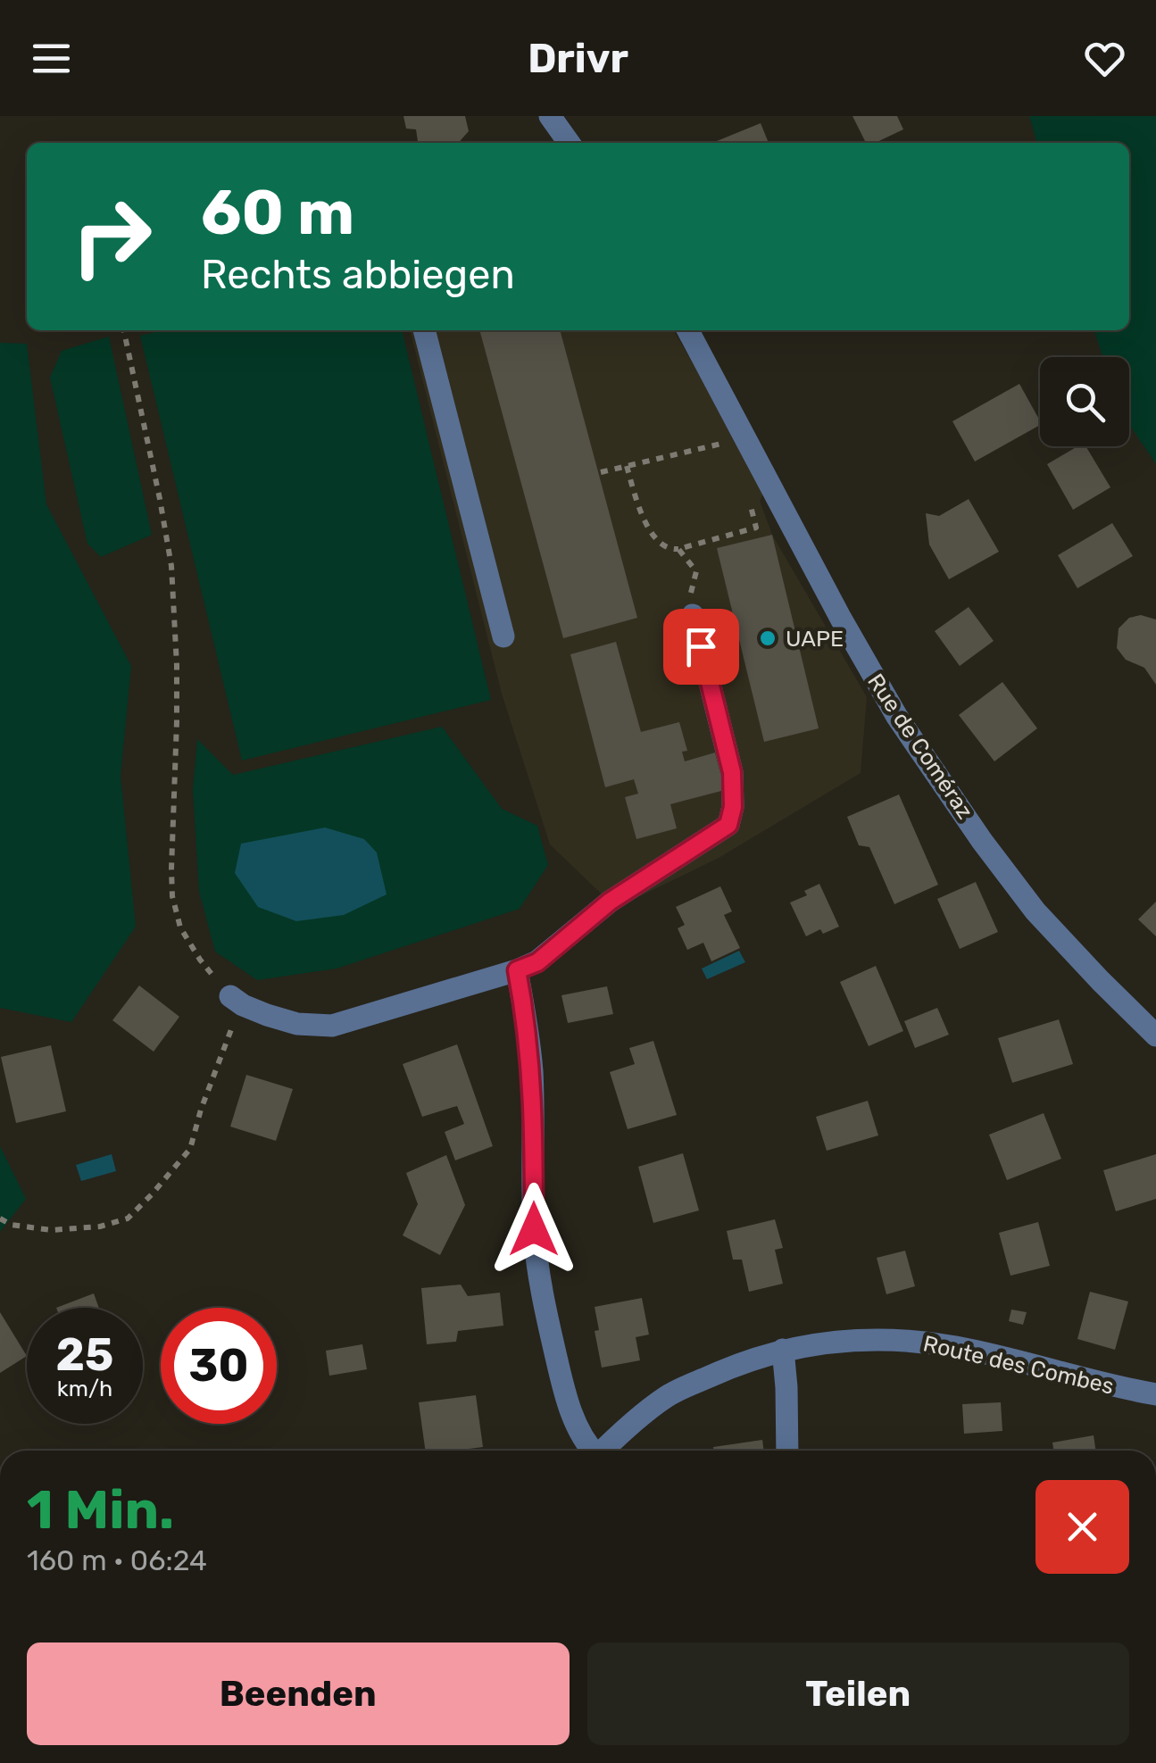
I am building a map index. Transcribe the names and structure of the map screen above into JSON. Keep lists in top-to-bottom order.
{
  "streets": {
    "street": ["Rue de Coméraz", "Route des Combes"]
  },
  "places": ["UAPE"],
  "page": {
    "header": "Drivr",
    "turn": ["60 m", "Rechts abbiegen"],
    "speed": "25 km/h",
    "limit": "30",
    "heading": ["1 Min.", "160 m · 06:24"],
    "buttons": ["Beenden", "Teilen"]
  }
}
